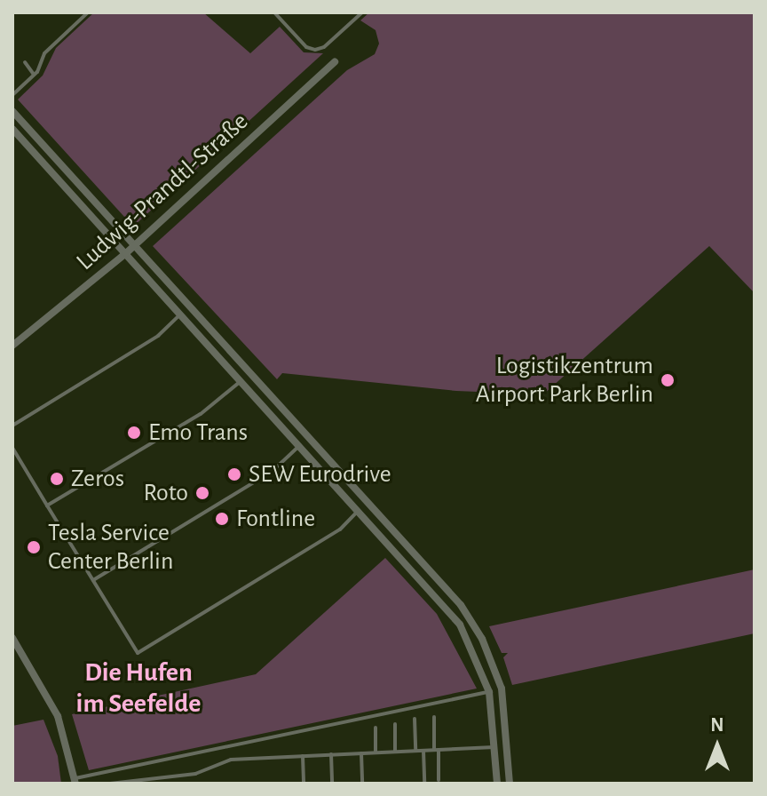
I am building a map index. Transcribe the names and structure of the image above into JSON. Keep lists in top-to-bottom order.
{
  "streets": {
    "street": ["Ludwig-Prandtl-Straße"]
  },
  "districts": ["Die Hufen im Seefelde"],
  "places": [
    "Logistikzentrum Airport Park Berlin",
    "Emo Trans",
    "SEW Eurodrive",
    "Zeros",
    "Roto",
    "Fontline",
    "Tesla Service Center Berlin"
  ],
  "north": "top"
}
